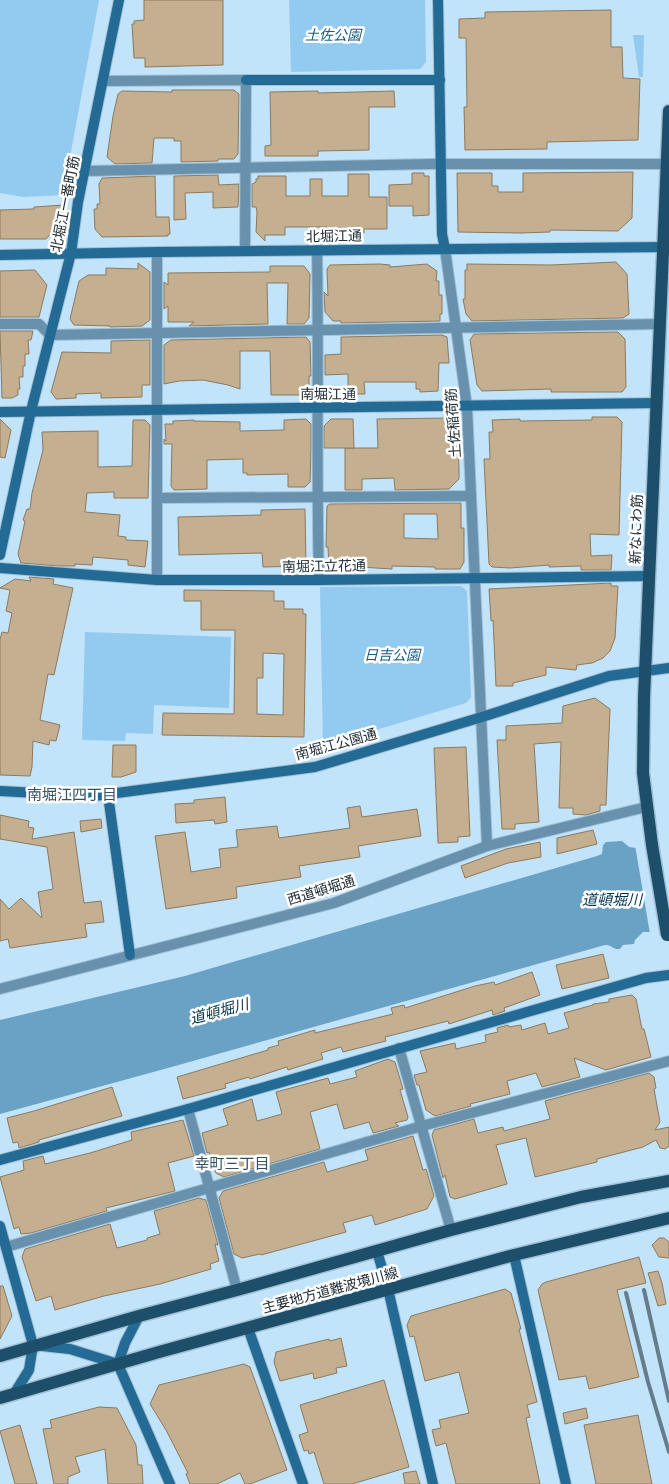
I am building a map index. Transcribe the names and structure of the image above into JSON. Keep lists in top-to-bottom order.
{
  "streets": {
    "main road": ["新なにわ筋", "主要地方道難波境川線"],
    "street": [
      "北堀江一番町筋",
      "北堀江通",
      "南堀江通",
      "土佐稲荷筋",
      "南堀江立花通",
      "南堀江公園通",
      "西道頓堀通"
    ]
  },
  "crossings": [
    ["北堀江一番町筋", "北堀江通"],
    ["北堀江一番町筋", "南堀江通"],
    ["北堀江通", "土佐稲荷筋"],
    ["北堀江通", "新なにわ筋"],
    ["南堀江通", "土佐稲荷筋"],
    ["南堀江通", "新なにわ筋"],
    ["土佐稲荷筋", "南堀江立花通"],
    ["土佐稲荷筋", "南堀江公園通"],
    ["土佐稲荷筋", "西道頓堀通"],
    ["新なにわ筋", "南堀江立花通"],
    ["新なにわ筋", "南堀江公園通"],
    ["新なにわ筋", "西道頓堀通"]
  ],
  "districts": ["南堀江四丁目", "幸町三丁目"],
  "water": ["道頓堀川"],
  "parks": ["土佐公園", "日吉公園"]
}
